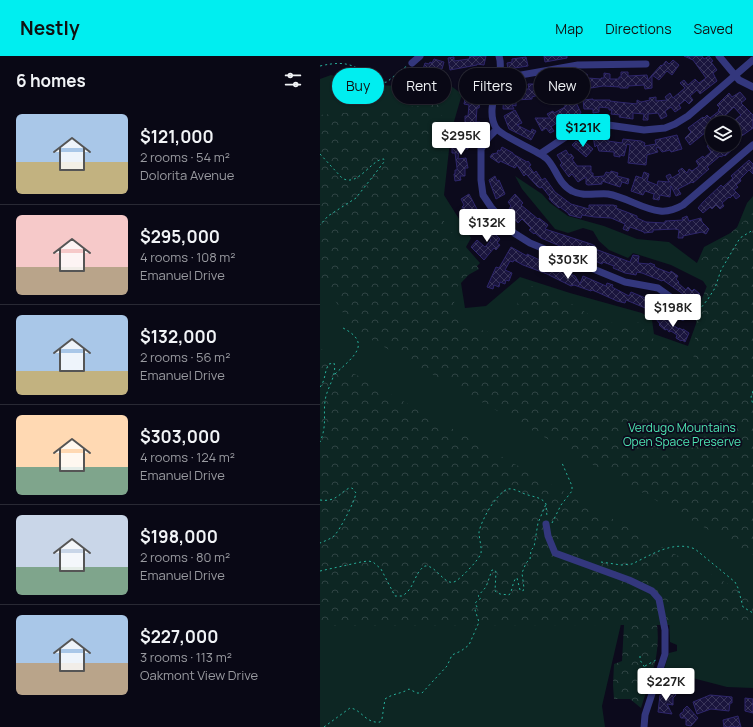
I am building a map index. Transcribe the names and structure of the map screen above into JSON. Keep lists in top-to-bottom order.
{
  "parks": ["Verdugo Mountains Open Space Preserve"],
  "page": {
    "header": "Nestly",
    "nav": ["Map", "Directions", "Saved"],
    "heading": "6 homes",
    "chip": [
      "Buy",
      "Rent",
      "Filters",
      "New"
    ],
    "list": [
      {
        "name": "$121,000",
        "note": "2 rooms · 54 m² · Dolorita Avenue"
      },
      {
        "name": "$295,000",
        "note": "4 rooms · 108 m² · Emanuel Drive"
      },
      {
        "name": "$132,000",
        "note": "2 rooms · 56 m² · Emanuel Drive"
      },
      {
        "name": "$303,000",
        "note": "4 rooms · 124 m² · Emanuel Drive"
      },
      {
        "name": "$198,000",
        "note": "2 rooms · 80 m² · Emanuel Drive"
      },
      {
        "name": "$227,000",
        "note": "3 rooms · 113 m² · Oakmont View Drive"
      }
    ],
    "price": [
      "$121K",
      "$295K",
      "$132K",
      "$303K",
      "$198K",
      "$227K"
    ]
  }
}
